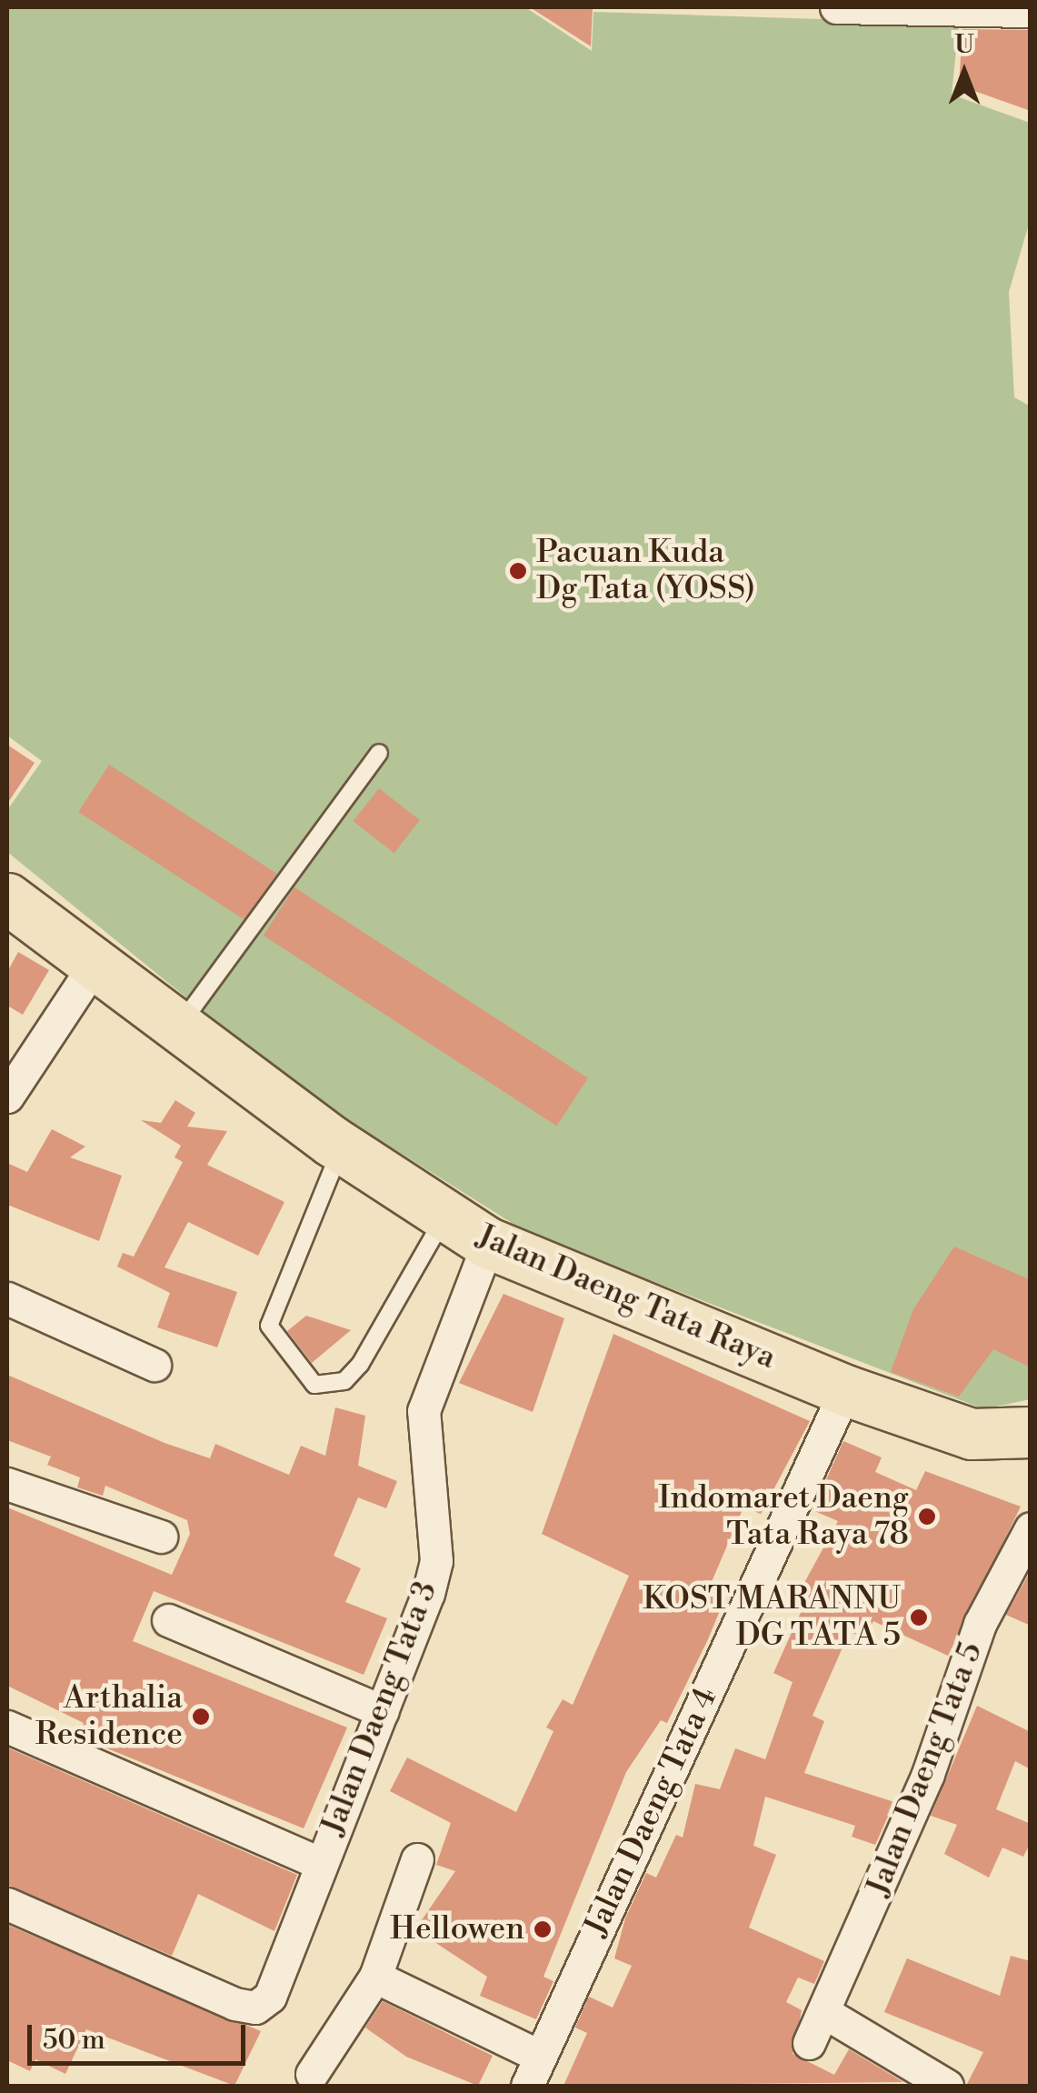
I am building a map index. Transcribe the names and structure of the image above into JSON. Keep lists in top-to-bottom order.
{
  "streets": {
    "main road": ["Jalan Daeng Tata Raya"],
    "street": ["Jalan Daeng Tata 3", "Jalan Daeng Tata 5", "Jalan Daeng Tata 4"]
  },
  "crossings": [
    ["Jalan Daeng Tata Raya", "Jalan Daeng Tata 3"],
    ["Jalan Daeng Tata Raya", "Jalan Daeng Tata 4"]
  ],
  "places": [
    "Pacuan Kuda Dg Tata (YOSS)",
    "Indomaret Daeng Tata Raya 78",
    "KOST MARANNU DG TATA 5",
    "Arthalia Residence",
    "Hellowen"
  ],
  "scale_bar": "50 m",
  "north": "top"
}
